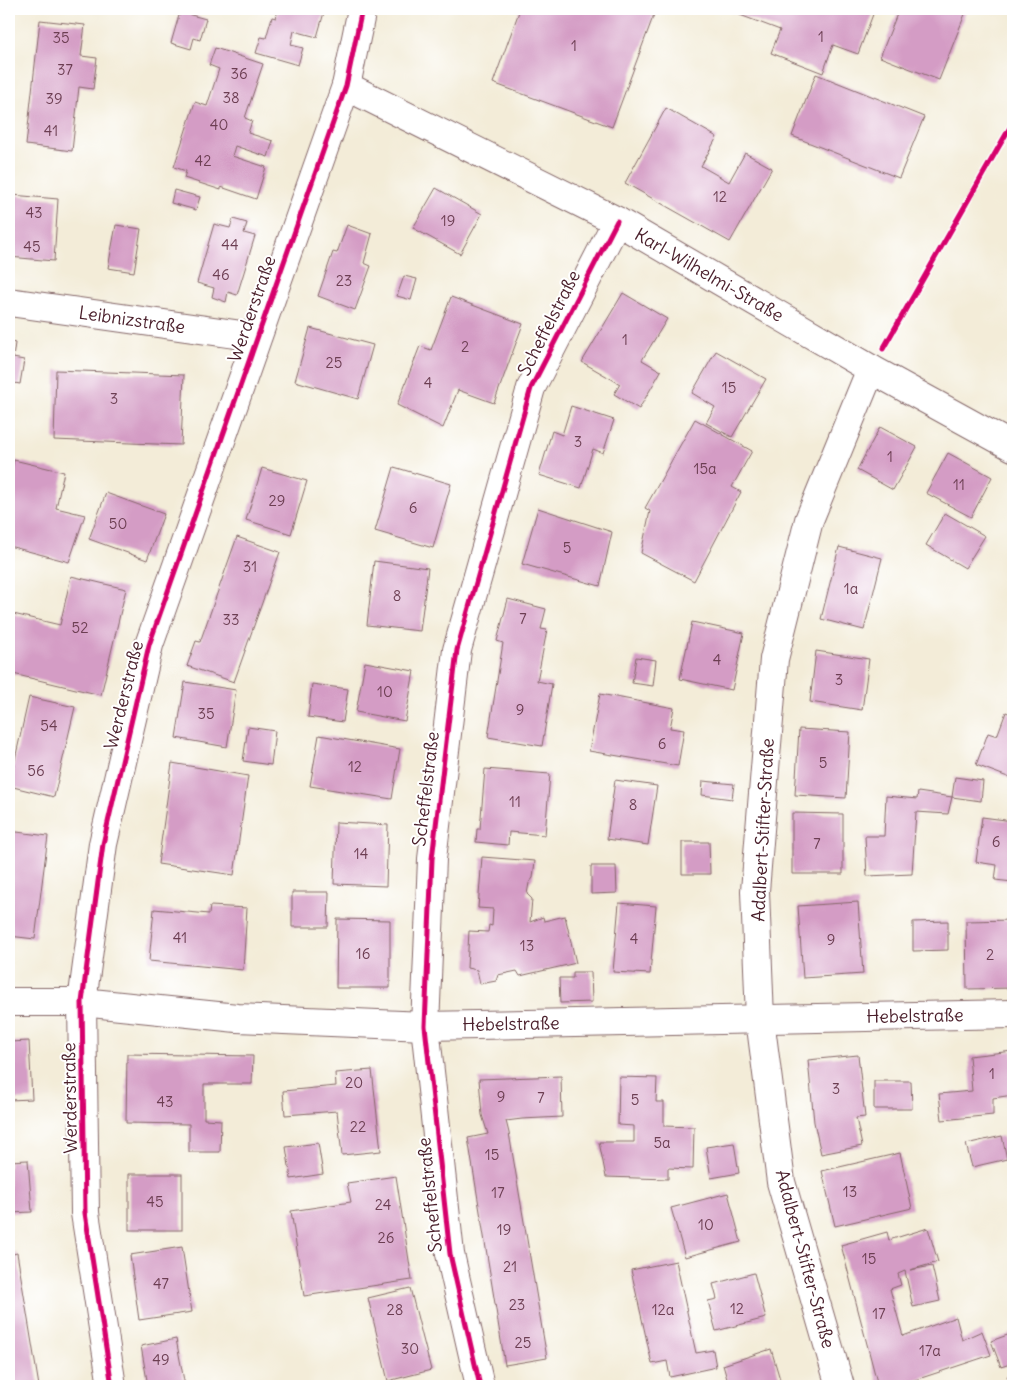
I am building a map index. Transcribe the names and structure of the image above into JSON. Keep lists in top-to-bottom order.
{
  "streets": {
    "street": [
      "Karl-Wilhelmi-Straße",
      "Werderstraße",
      "Leibnizstraße",
      "Scheffelstraße",
      "Adalbert-Stifter-Straße",
      "Hebelstraße"
    ]
  },
  "crossings": [
    ["Karl-Wilhelmi-Straße", "Werderstraße"],
    ["Karl-Wilhelmi-Straße", "Scheffelstraße"],
    ["Karl-Wilhelmi-Straße", "Adalbert-Stifter-Straße"],
    ["Werderstraße", "Leibnizstraße"],
    ["Werderstraße", "Hebelstraße"],
    ["Scheffelstraße", "Hebelstraße"],
    ["Adalbert-Stifter-Straße", "Hebelstraße"]
  ],
  "house_numbers": [
    "1",
    "35",
    "1",
    "37",
    "36",
    "38",
    "39",
    "40",
    "41",
    "42",
    "12",
    "43",
    "19",
    "44",
    "45",
    "46",
    "23",
    "1",
    "2",
    "25",
    "4",
    "15",
    "3",
    "3",
    "1",
    "15a",
    "11",
    "29",
    "6",
    "50",
    "5",
    "31",
    "1a",
    "8",
    "7",
    "33",
    "52",
    "4",
    "3",
    "10",
    "9",
    "35",
    "54",
    "6",
    "5",
    "12",
    "56",
    "11",
    "8",
    "6",
    "7",
    "14",
    "41",
    "4",
    "9",
    "13",
    "16",
    "2",
    "1",
    "20",
    "3",
    "9",
    "7",
    "5",
    "43",
    "22",
    "5a",
    "15",
    "13",
    "17",
    "45",
    "24",
    "10",
    "19",
    "26",
    "15",
    "21",
    "47",
    "23",
    "12",
    "28",
    "12a",
    "17",
    "25",
    "30",
    "17a",
    "49"
  ]
}
